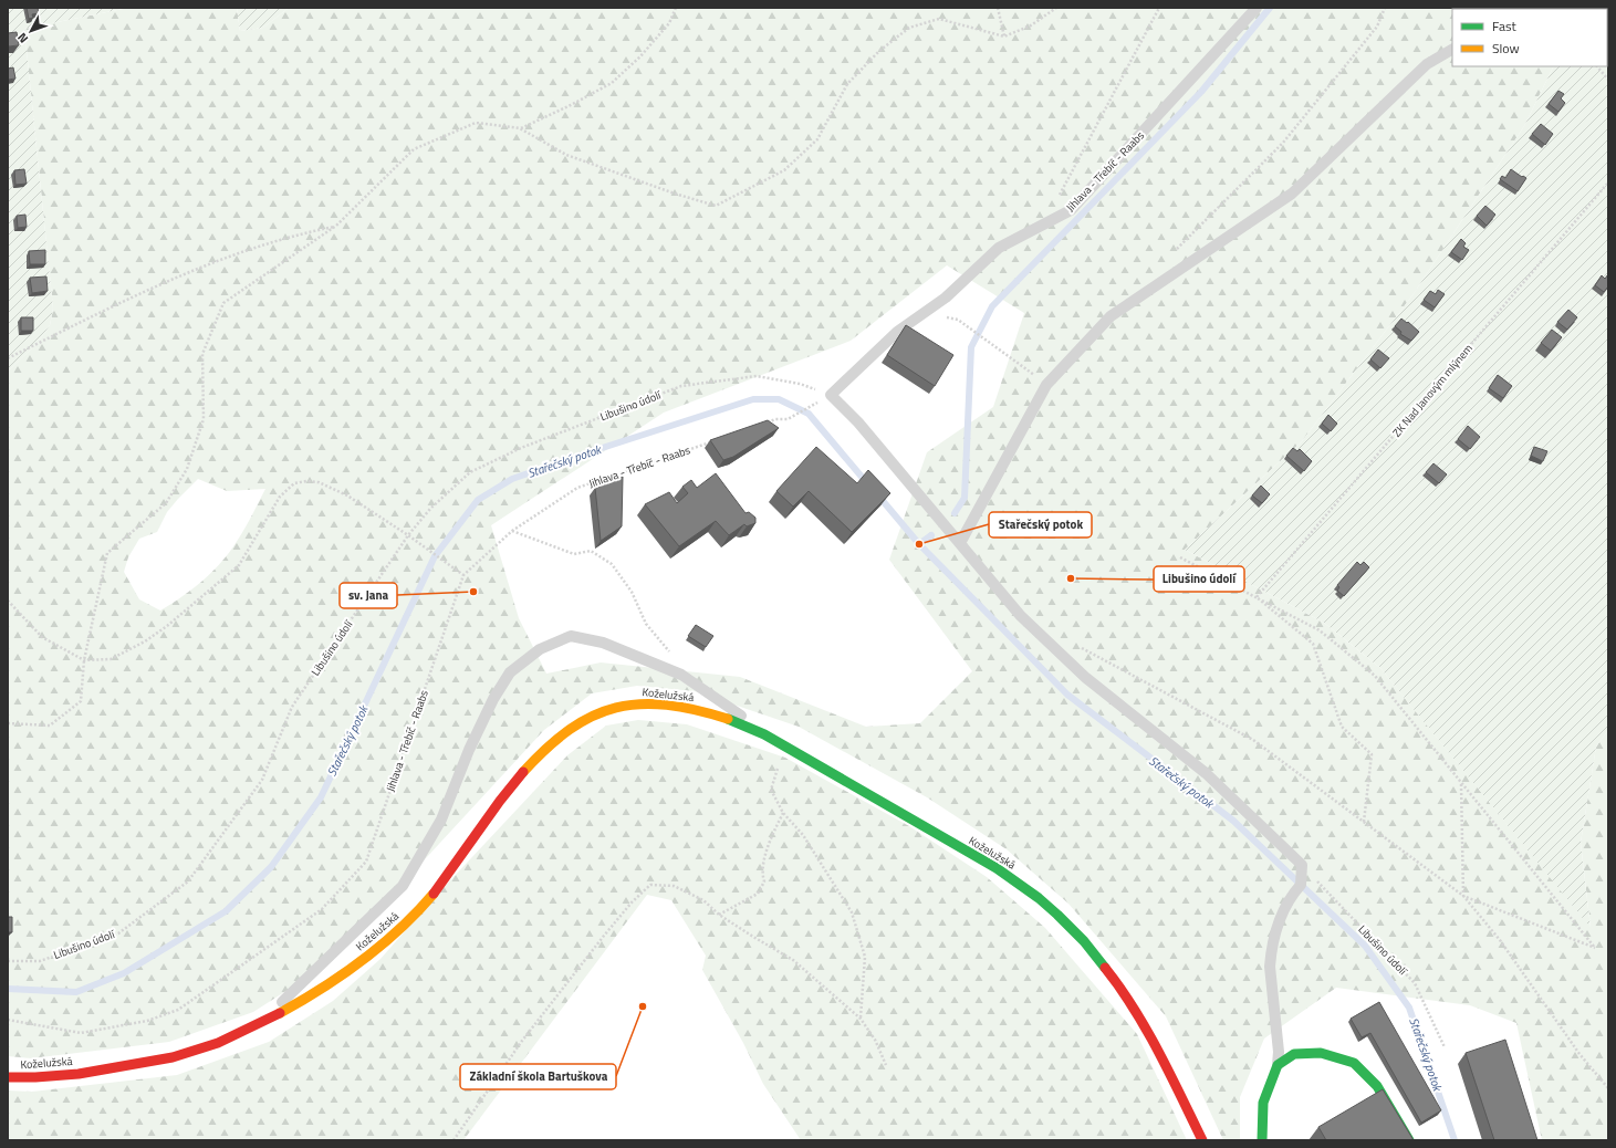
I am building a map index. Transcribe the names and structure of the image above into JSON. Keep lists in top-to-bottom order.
{
  "streets": {
    "main road": ["Koželužská"],
    "lane": ["Jihlava - Třebíč - Raabs"],
    "path": ["ZK Nad Janovým mlýnem", "Libušino údolí"]
  },
  "crossings": [
    ["Jihlava - Třebíč - Raabs", "Libušino údolí"]
  ],
  "water": ["Stařečský potok"],
  "places": [
    "Stařečský potok",
    "Libušino údolí",
    "sv. Jana",
    "Základní škola Bartuškova"
  ],
  "legend": ["Fast", "Slow"],
  "north": "bottom left"
}
